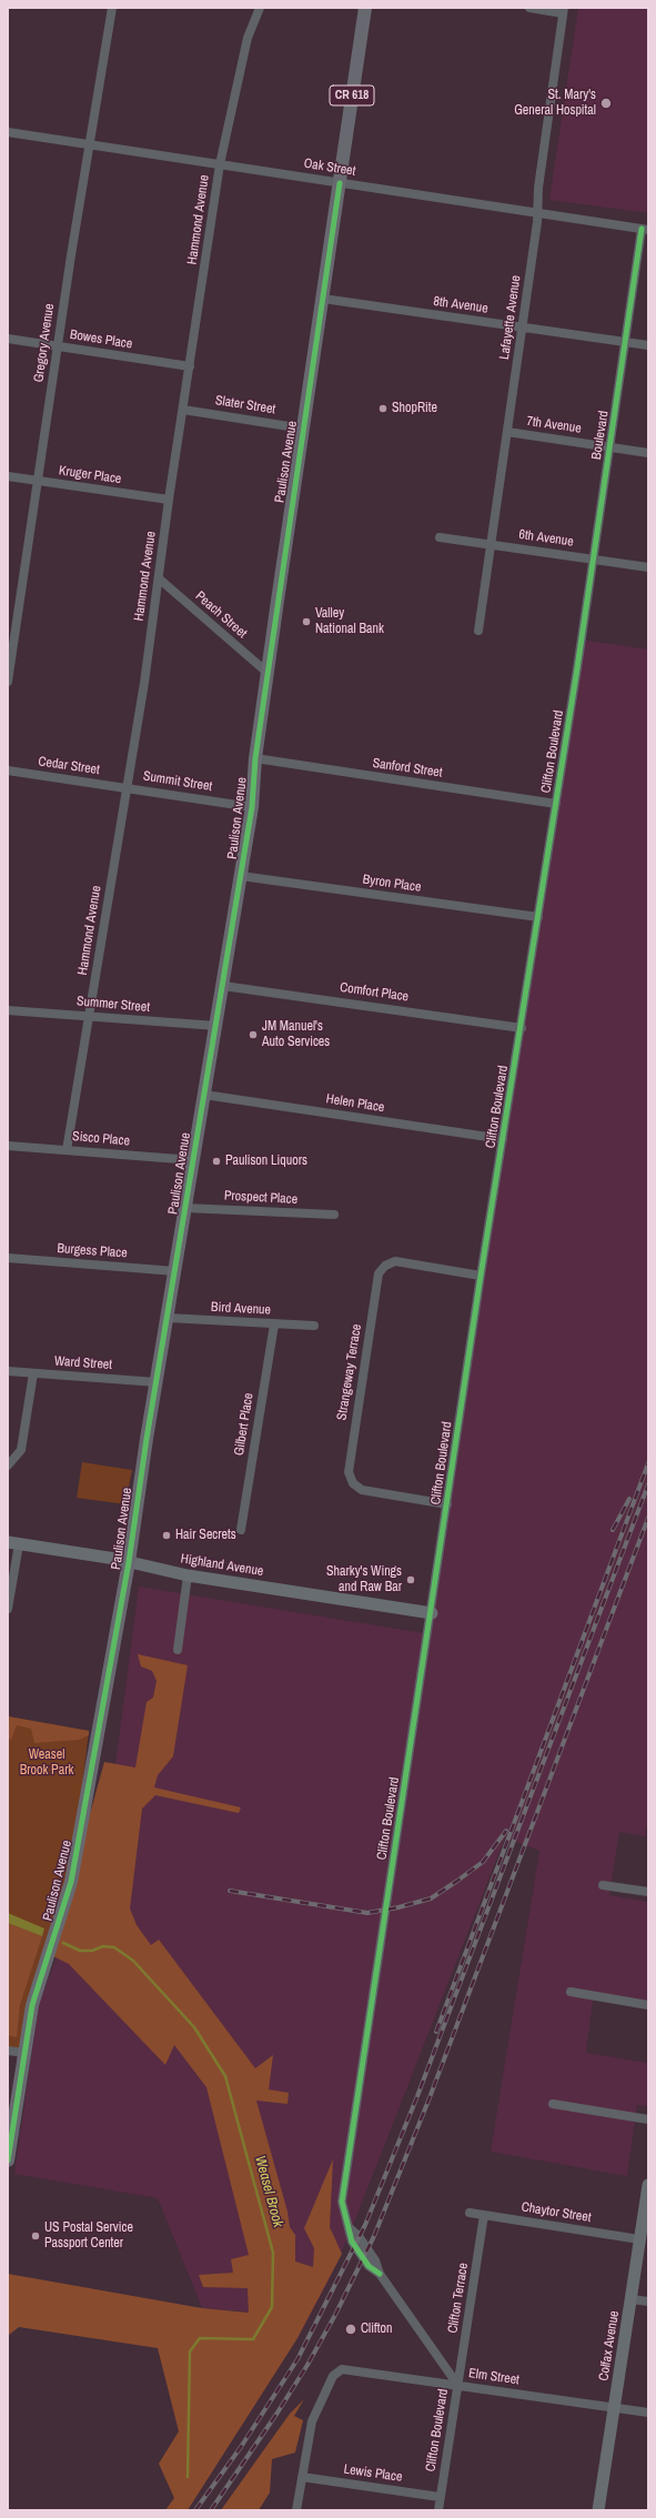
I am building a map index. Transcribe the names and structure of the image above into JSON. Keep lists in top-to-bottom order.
{
  "streets": {
    "main road": ["CR 618", "Paulison Avenue"],
    "street": [
      "Oak Street",
      "Hammond Avenue",
      "8th Avenue",
      "Lafayette Avenue",
      "Bowes Place",
      "Gregory Avenue",
      "Slater Street",
      "7th Avenue",
      "Boulevard",
      "Kruger Place",
      "6th Avenue",
      "Peach Street",
      "Clifton Boulevard",
      "Cedar Street",
      "Sanford Street",
      "Summit Street",
      "Byron Place",
      "Comfort Place",
      "Summer Street",
      "Helen Place",
      "Sisco Place",
      "Prospect Place",
      "Burgess Place",
      "Bird Avenue",
      "Ward Street",
      "Strangeway Terrace",
      "Gilbert Place",
      "Highland Avenue",
      "Chaytor Street",
      "Clifton Terrace",
      "Colfax Avenue",
      "Elm Street",
      "Lewis Place"
    ]
  },
  "crossings": [
    ["Oak Street", "Hammond Avenue"],
    ["Oak Street", "Lafayette Avenue"],
    ["Oak Street", "Gregory Avenue"],
    ["Oak Street", "Boulevard"],
    ["Oak Street", "Paulison Avenue"],
    ["Hammond Avenue", "Bowes Place"],
    ["Hammond Avenue", "Slater Street"],
    ["Hammond Avenue", "Kruger Place"],
    ["Hammond Avenue", "Peach Street"],
    ["Hammond Avenue", "Cedar Street"],
    ["Hammond Avenue", "Summit Street"],
    ["Hammond Avenue", "Summer Street"],
    ["Hammond Avenue", "Sisco Place"],
    ["8th Avenue", "Lafayette Avenue"],
    ["8th Avenue", "Boulevard"],
    ["8th Avenue", "Paulison Avenue"],
    ["Lafayette Avenue", "7th Avenue"],
    ["Lafayette Avenue", "6th Avenue"],
    ["Bowes Place", "Gregory Avenue"],
    ["Gregory Avenue", "Kruger Place"],
    ["Slater Street", "Paulison Avenue"],
    ["7th Avenue", "Boulevard"],
    ["Boulevard", "6th Avenue"],
    ["Boulevard", "Clifton Boulevard"],
    ["Paulison Avenue", "Peach Street"],
    ["Paulison Avenue", "Sanford Street"],
    ["Paulison Avenue", "Summit Street"],
    ["Paulison Avenue", "Byron Place"],
    ["Paulison Avenue", "Comfort Place"],
    ["Paulison Avenue", "Summer Street"],
    ["Paulison Avenue", "Helen Place"],
    ["Paulison Avenue", "Sisco Place"],
    ["Paulison Avenue", "Prospect Place"],
    ["Paulison Avenue", "Burgess Place"],
    ["Paulison Avenue", "Bird Avenue"],
    ["Paulison Avenue", "Ward Street"],
    ["Paulison Avenue", "Highland Avenue"],
    ["Clifton Boulevard", "Sanford Street"],
    ["Clifton Boulevard", "Byron Place"],
    ["Clifton Boulevard", "Comfort Place"],
    ["Clifton Boulevard", "Helen Place"],
    ["Clifton Boulevard", "Strangeway Terrace"],
    ["Clifton Boulevard", "Highland Avenue"],
    ["Clifton Boulevard", "Clifton Terrace"],
    ["Clifton Boulevard", "Elm Street"],
    ["Clifton Boulevard", "Lewis Place"],
    ["Cedar Street", "Summit Street"],
    ["Bird Avenue", "Gilbert Place"],
    ["Chaytor Street", "Clifton Terrace"],
    ["Chaytor Street", "Colfax Avenue"],
    ["Clifton Terrace", "Elm Street"],
    ["Colfax Avenue", "Elm Street"],
    ["Elm Street", "Lewis Place"]
  ],
  "water": ["Weasel Brook"],
  "parks": ["Weasel Brook Park"],
  "places": [
    "St. Mary's General Hospital",
    "ShopRite",
    "Valley National Bank",
    "JM Manuel's Auto Services",
    "Paulison Liquors",
    "Hair Secrets",
    "Sharky's Wings and Raw Bar",
    "US Postal Service Passport Center",
    "Clifton"
  ]
}
